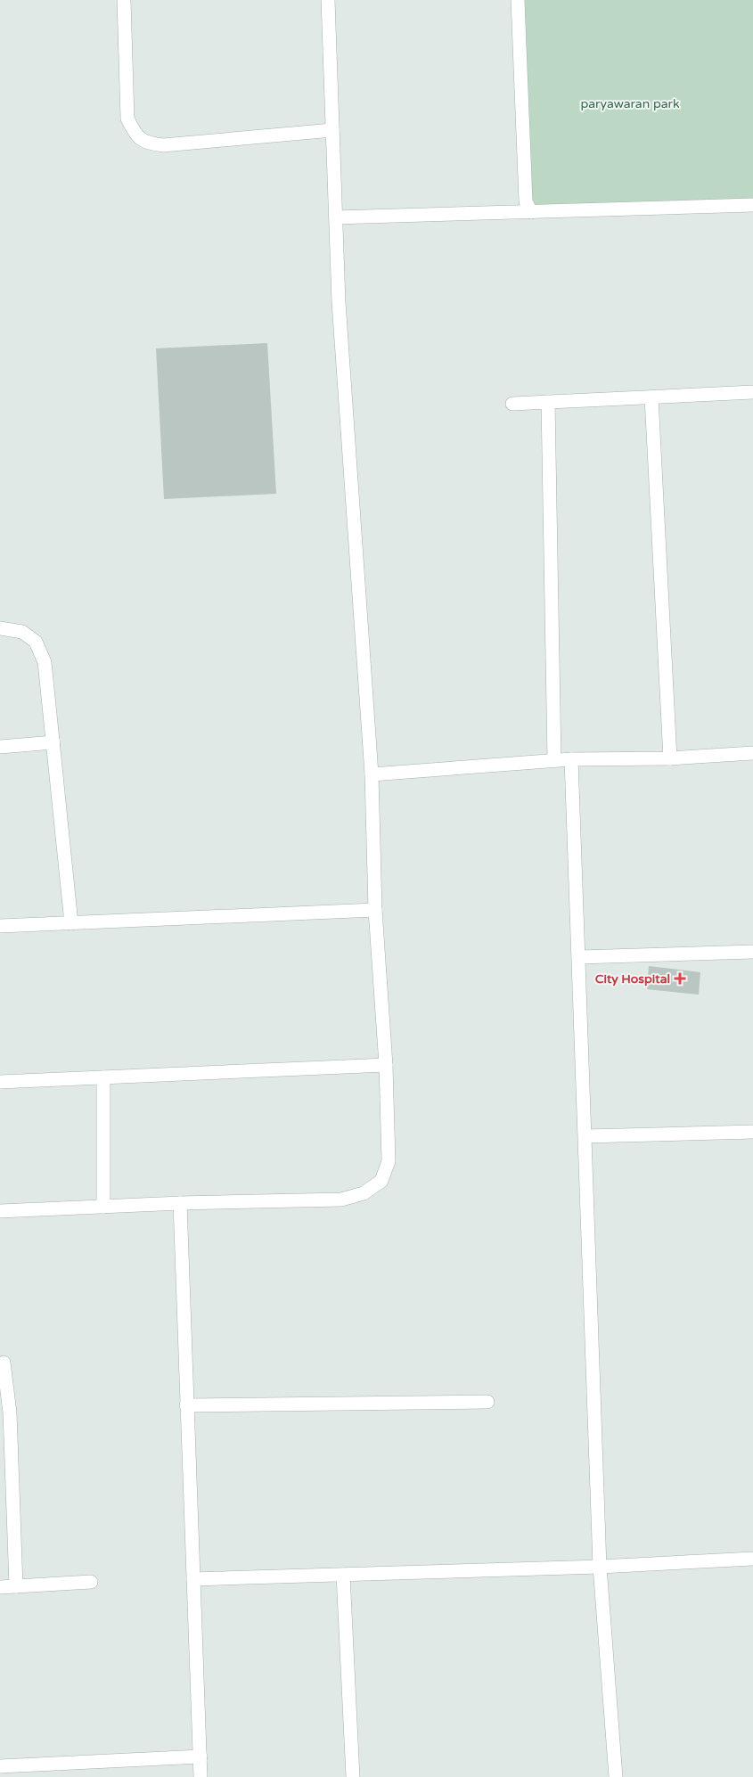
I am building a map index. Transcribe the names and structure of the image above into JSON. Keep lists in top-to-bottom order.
{
  "parks": ["paryawaran park"],
  "places": {
    "health": ["City Hospital"]
  }
}
